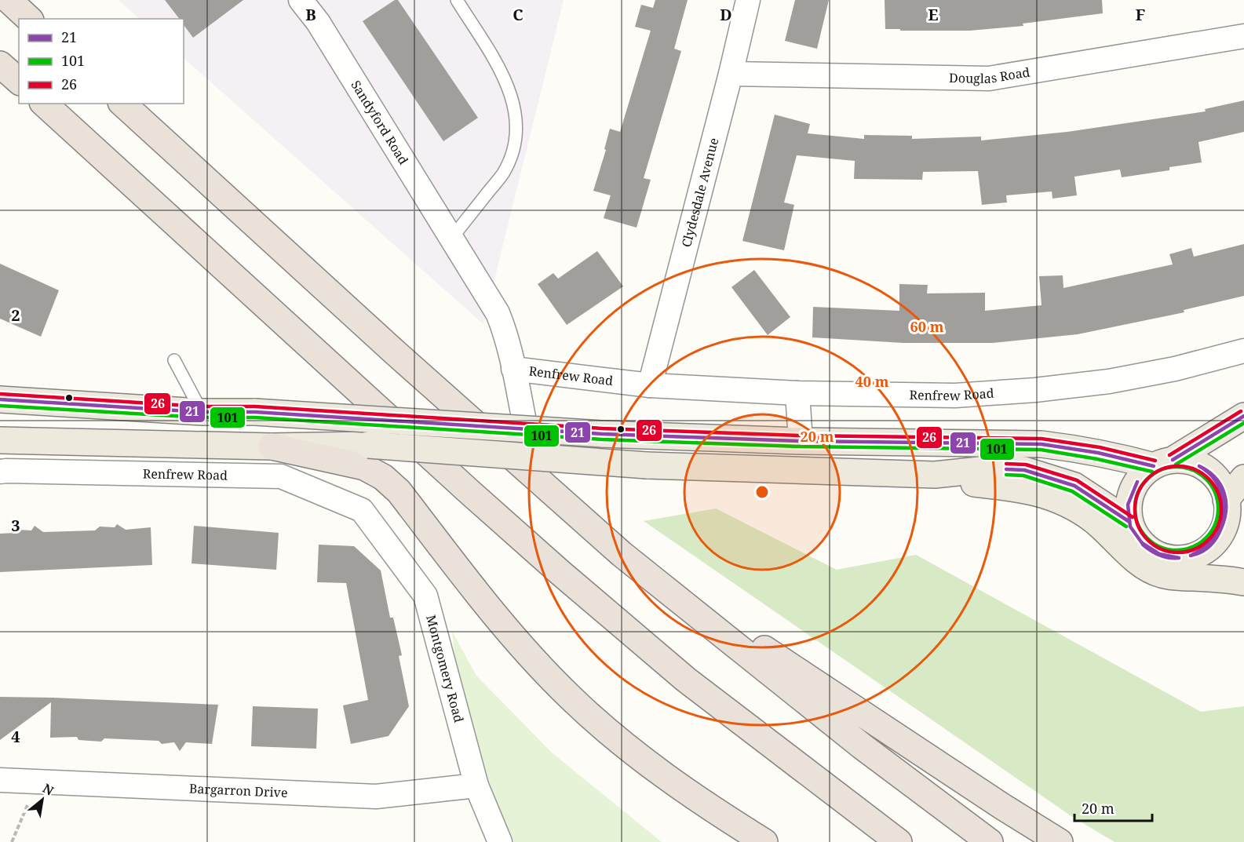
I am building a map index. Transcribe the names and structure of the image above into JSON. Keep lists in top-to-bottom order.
{
  "streets": {
    "street": [
      "Douglas Road",
      "Sandyford Road",
      "Clydesdale Avenue",
      "Renfrew Road",
      "Montgomery Road",
      "Bargarron Drive"
    ]
  },
  "crossings": [
    ["Douglas Road", "Clydesdale Avenue"],
    ["Sandyford Road", "Renfrew Road"],
    ["Clydesdale Avenue", "Renfrew Road"],
    ["Renfrew Road", "Montgomery Road"],
    ["Montgomery Road", "Bargarron Drive"]
  ],
  "lines": ["transit line 26", "transit line 21", "transit line 101"],
  "legend": ["21", "101", "26"],
  "scale_bar": "20 m",
  "north": "top right",
  "grid": {
    "columns": [
      "B",
      "C",
      "D",
      "E",
      "F"
    ],
    "rows": ["2", "3", "4"]
  },
  "rings": ["60 m", "40 m", "20 m"]
}
